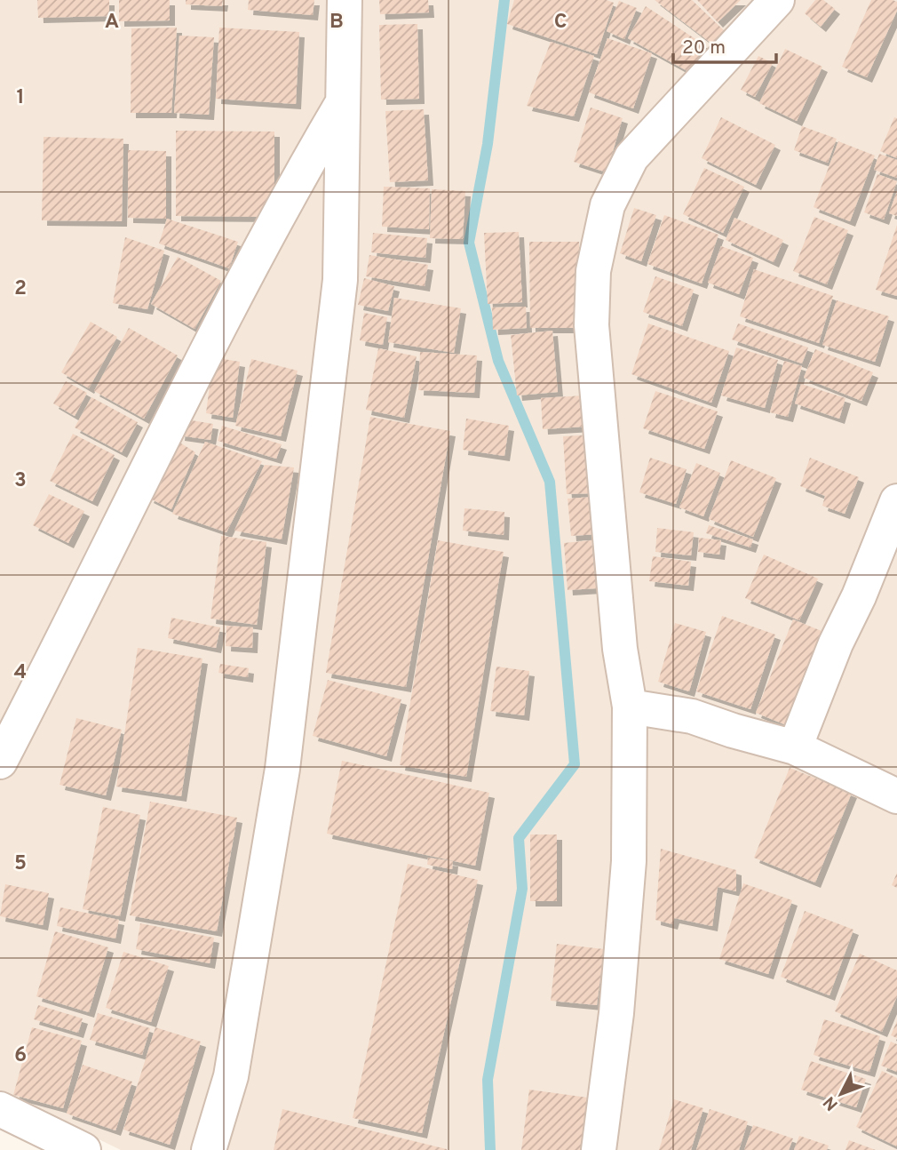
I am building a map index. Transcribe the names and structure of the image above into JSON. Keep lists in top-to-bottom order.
{
  "scale_bar": "20 m",
  "north": "bottom left",
  "grid": {
    "columns": ["A", "B", "C"],
    "rows": [
      "1",
      "2",
      "3",
      "4",
      "5",
      "6"
    ]
  }
}
